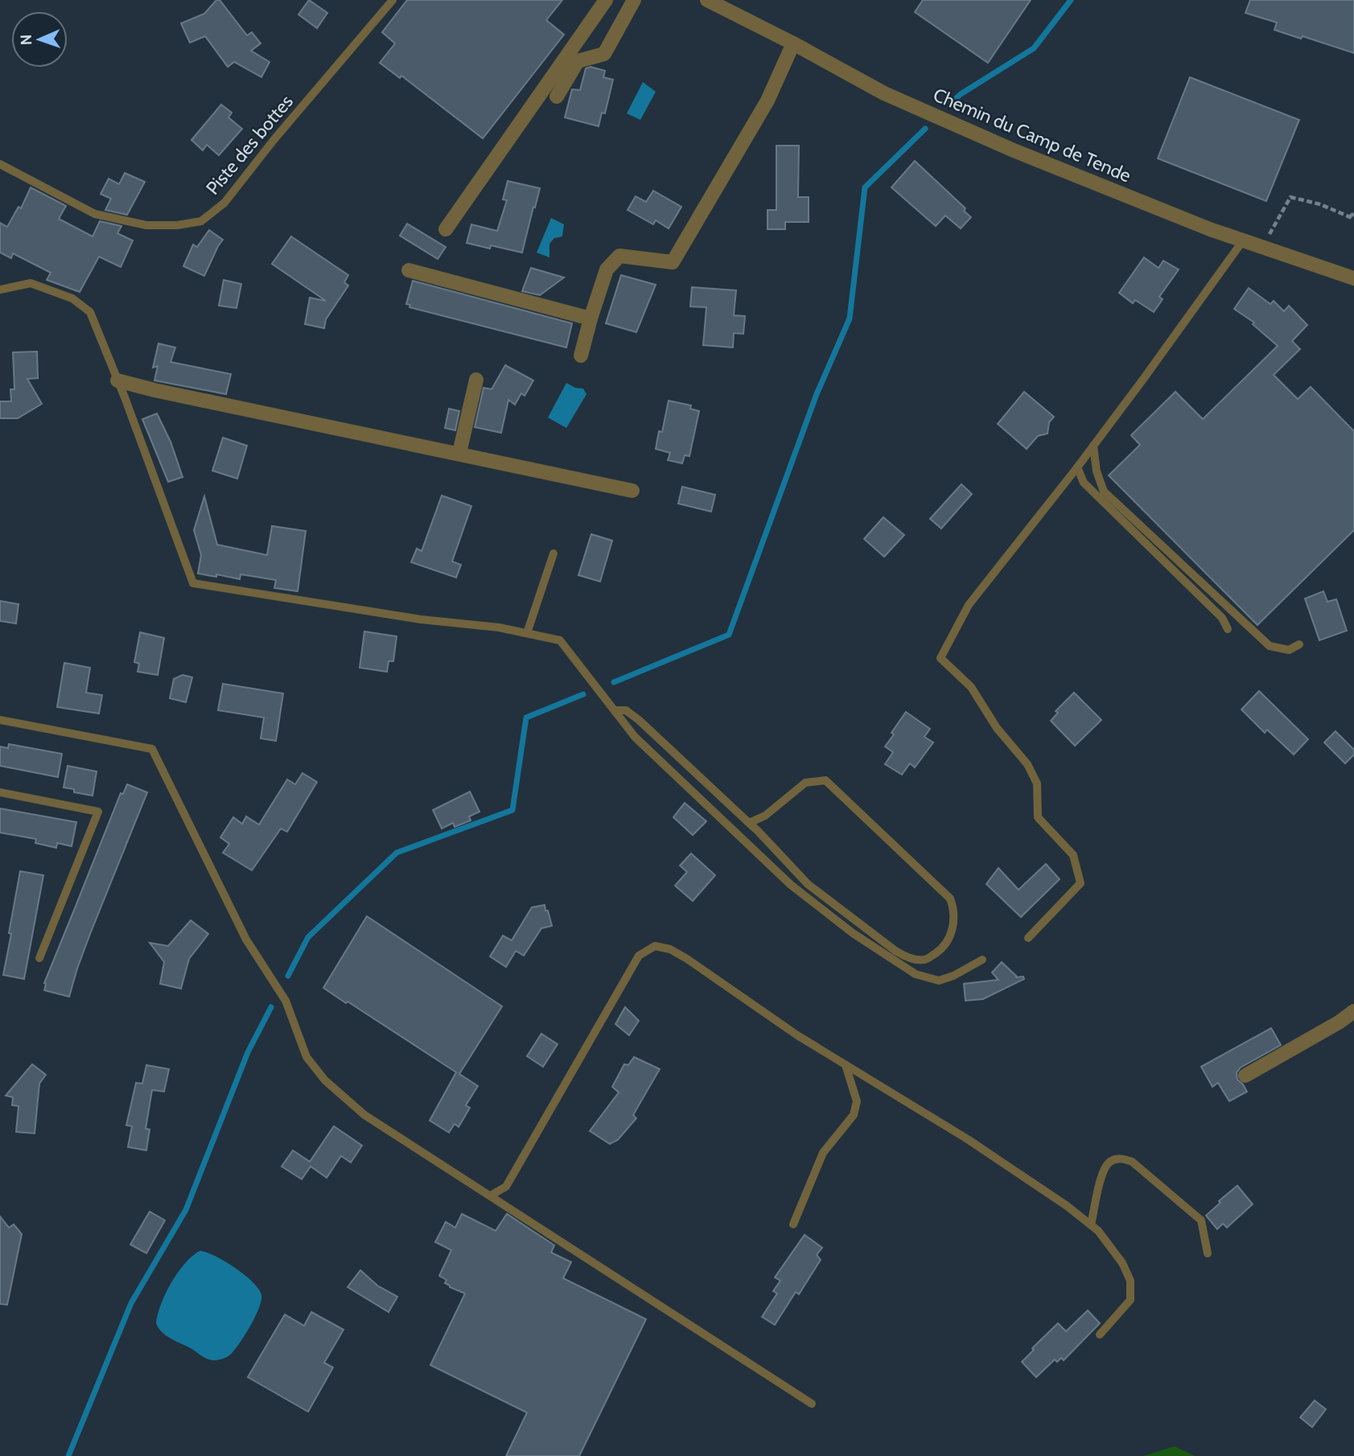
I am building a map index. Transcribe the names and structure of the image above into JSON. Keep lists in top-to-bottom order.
{
  "streets": {
    "street": ["Chemin du Camp de Tende"],
    "lane": ["Piste des bottes"]
  },
  "north": "left"
}
